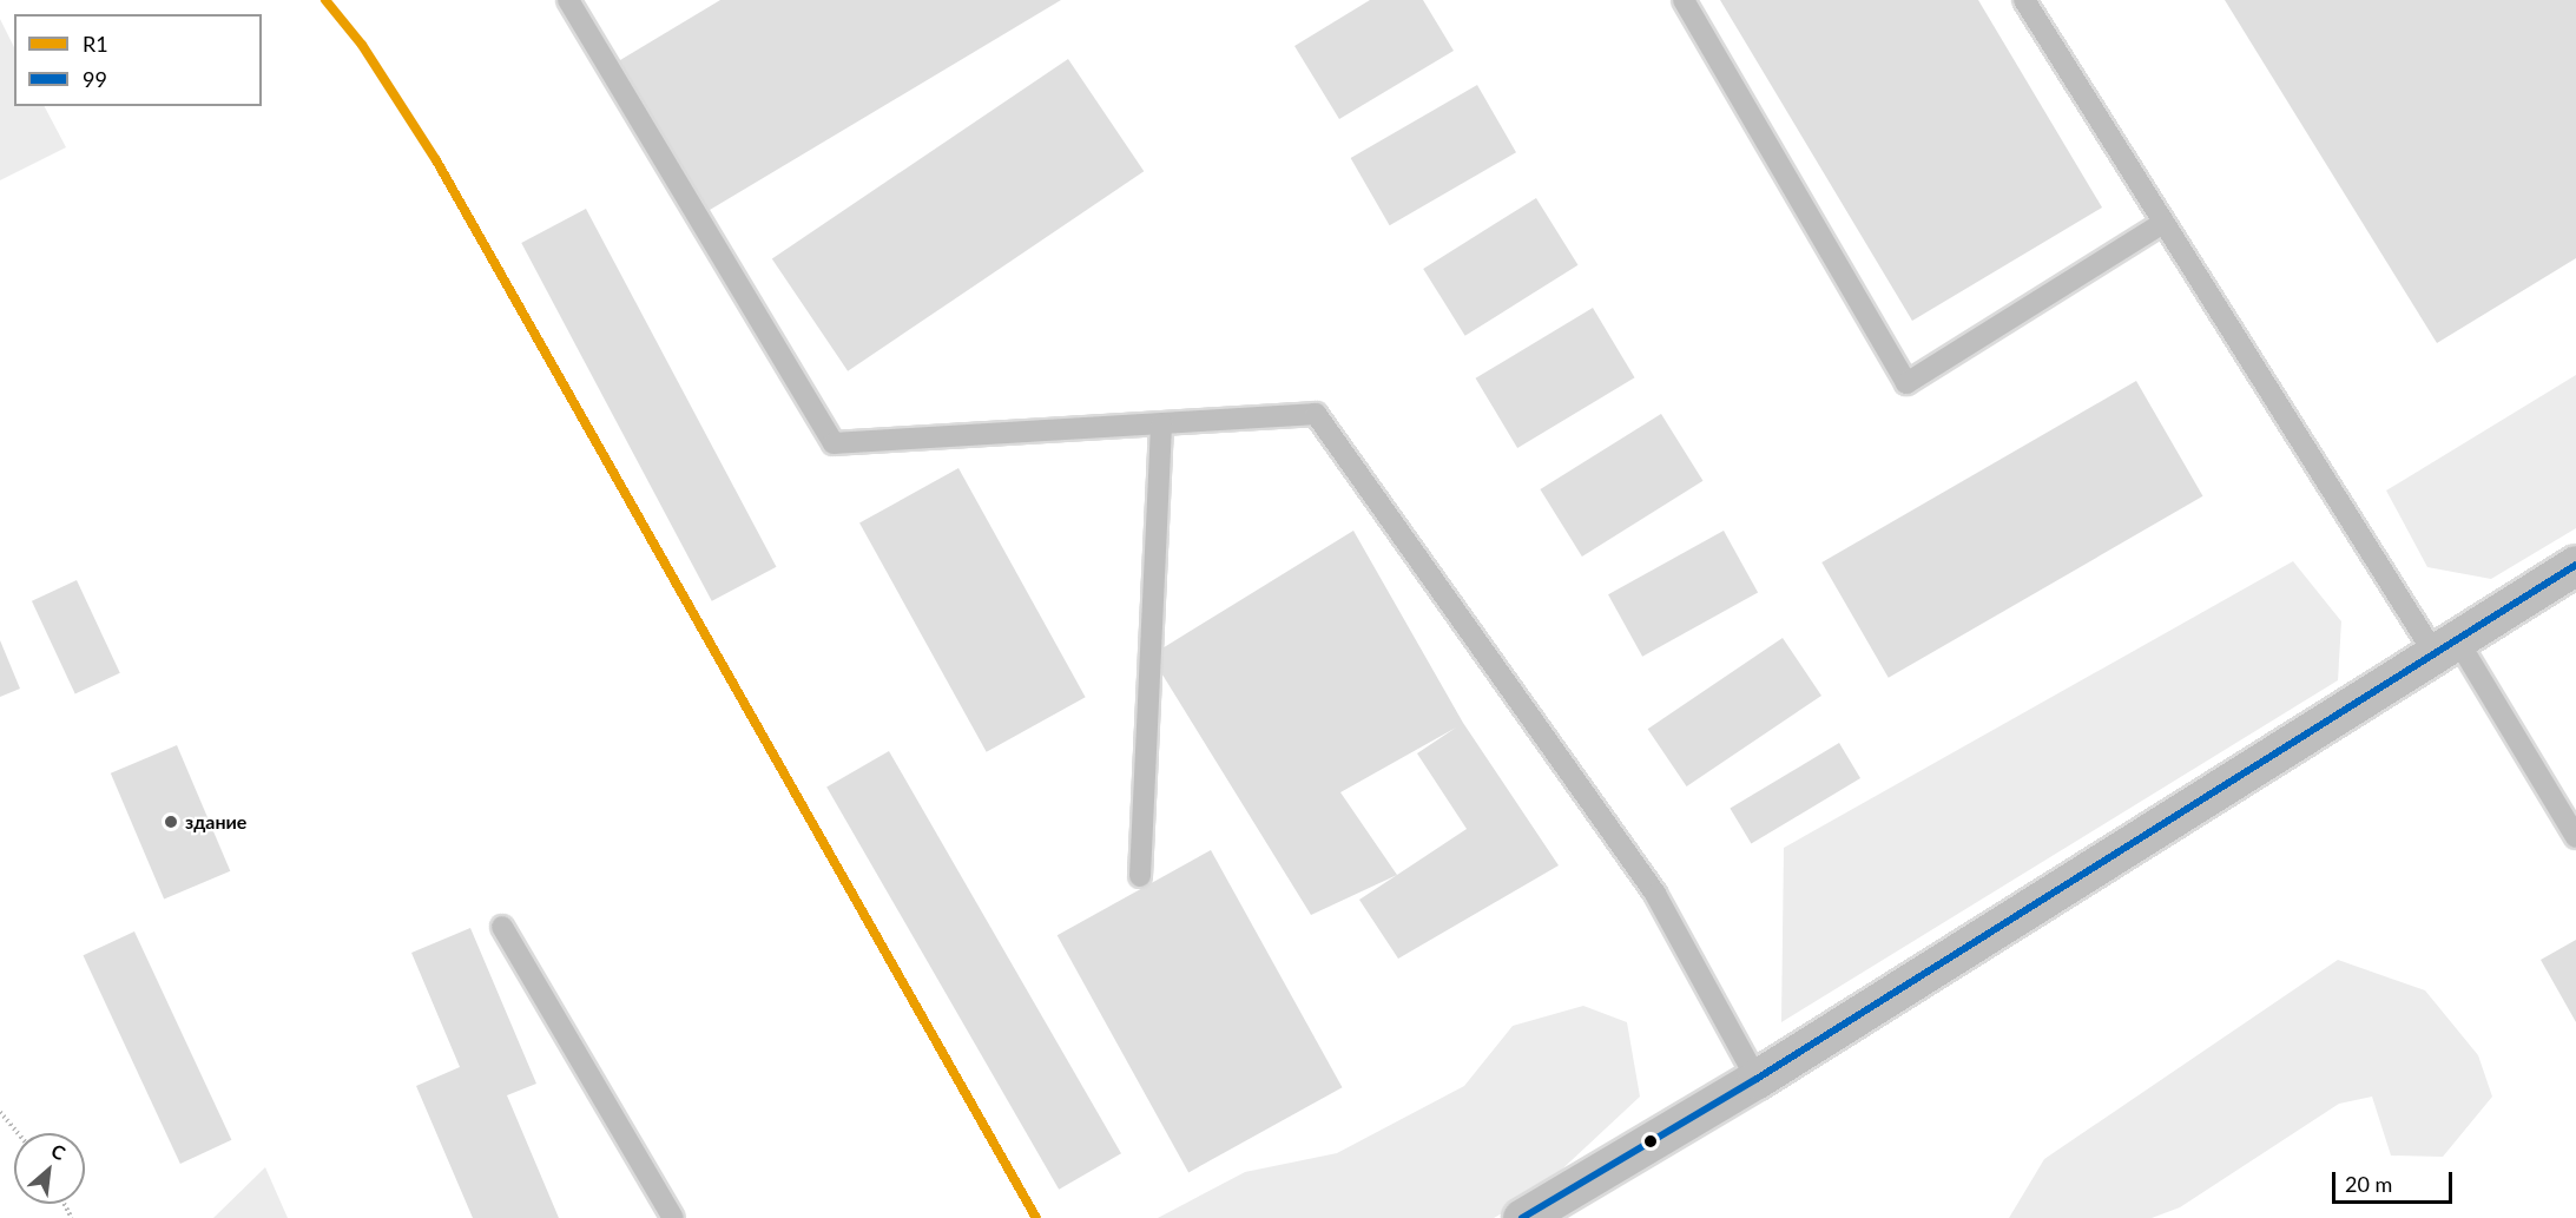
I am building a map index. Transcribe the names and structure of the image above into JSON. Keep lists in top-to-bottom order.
{
  "places": ["здание"],
  "lines": ["transit line R1", "transit line 99"],
  "legend": ["R1", "99"],
  "scale_bar": "20 m",
  "north": "top right"
}
